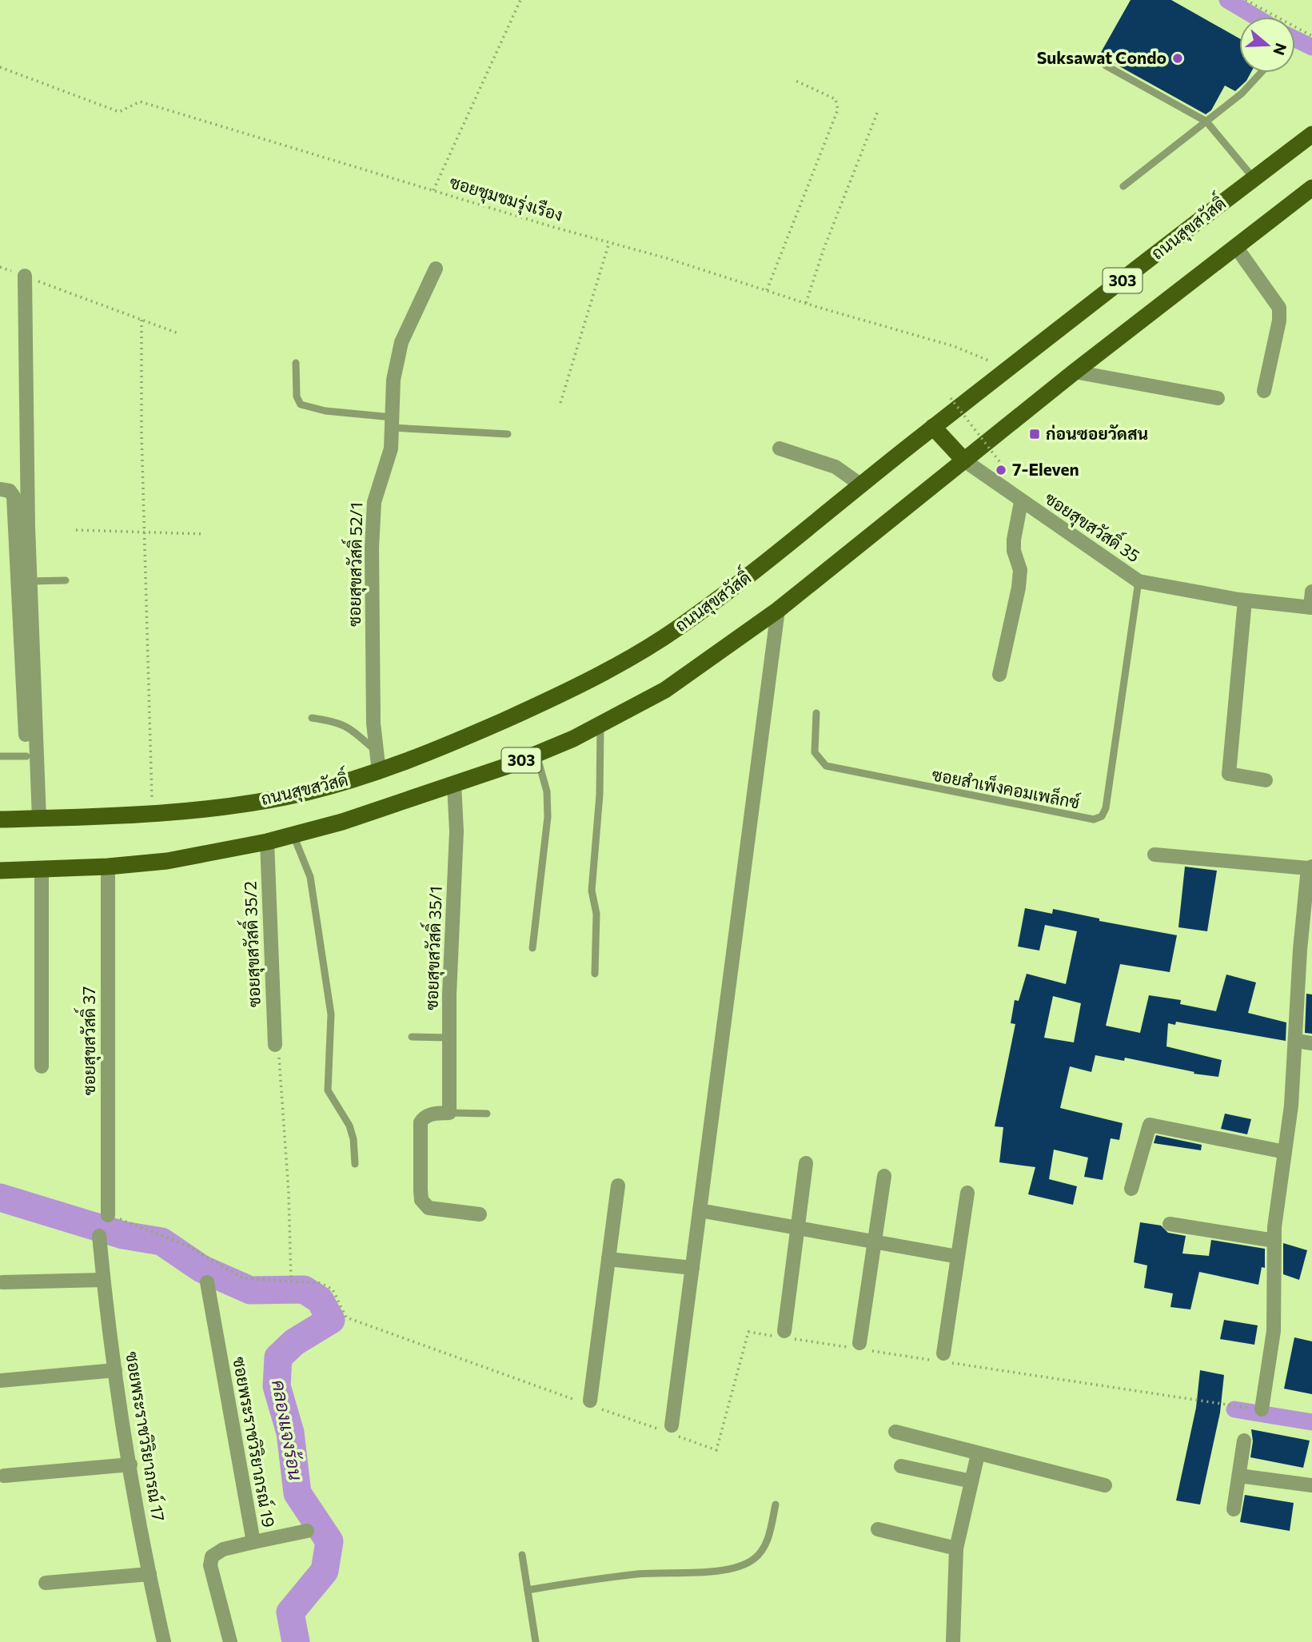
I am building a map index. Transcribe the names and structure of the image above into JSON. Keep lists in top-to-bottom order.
{
  "streets": {
    "main road": ["ถนนสุขสวัสดิ์", "303"],
    "street": [
      "ซอยสุขสวัสดิ์ 35",
      "ซอยสุขสวัสดิ์ 52/1",
      "ซอยสุขสวัสดิ์ 35/2",
      "ซอยสุขสวัสดิ์ 35/1",
      "ซอยสุขสวัสดิ์ 37",
      "ซอยพระราชวิริยาภรณ์ 17",
      "ซอยพระราชวิริยาภรณ์ 19"
    ],
    "lane": ["ซอยสำเพ็งคอมเพล็กซ์"],
    "path": ["ซอยชุมชมรุ่งเรือง"]
  },
  "crossings": [
    ["ซอยชุมชมรุ่งเรือง", "ถนนสุขสวัสดิ์"],
    ["ถนนสุขสวัสดิ์", "ซอยสุขสวัสดิ์ 52/1"],
    ["303", "ซอยสุขสวัสดิ์ 35"],
    ["303", "ซอยสุขสวัสดิ์ 35/2"],
    ["303", "ซอยสุขสวัสดิ์ 35/1"],
    ["303", "ซอยสุขสวัสดิ์ 37"],
    ["ซอยสุขสวัสดิ์ 35", "ซอยสำเพ็งคอมเพล็กซ์"]
  ],
  "water": ["คลองแจงร้อน"],
  "places": {
    "other": ["Suksawat Condo", "7-Eleven"],
    "transit": ["ก่อนซอยวัดสน"]
  },
  "north": "right"
}
